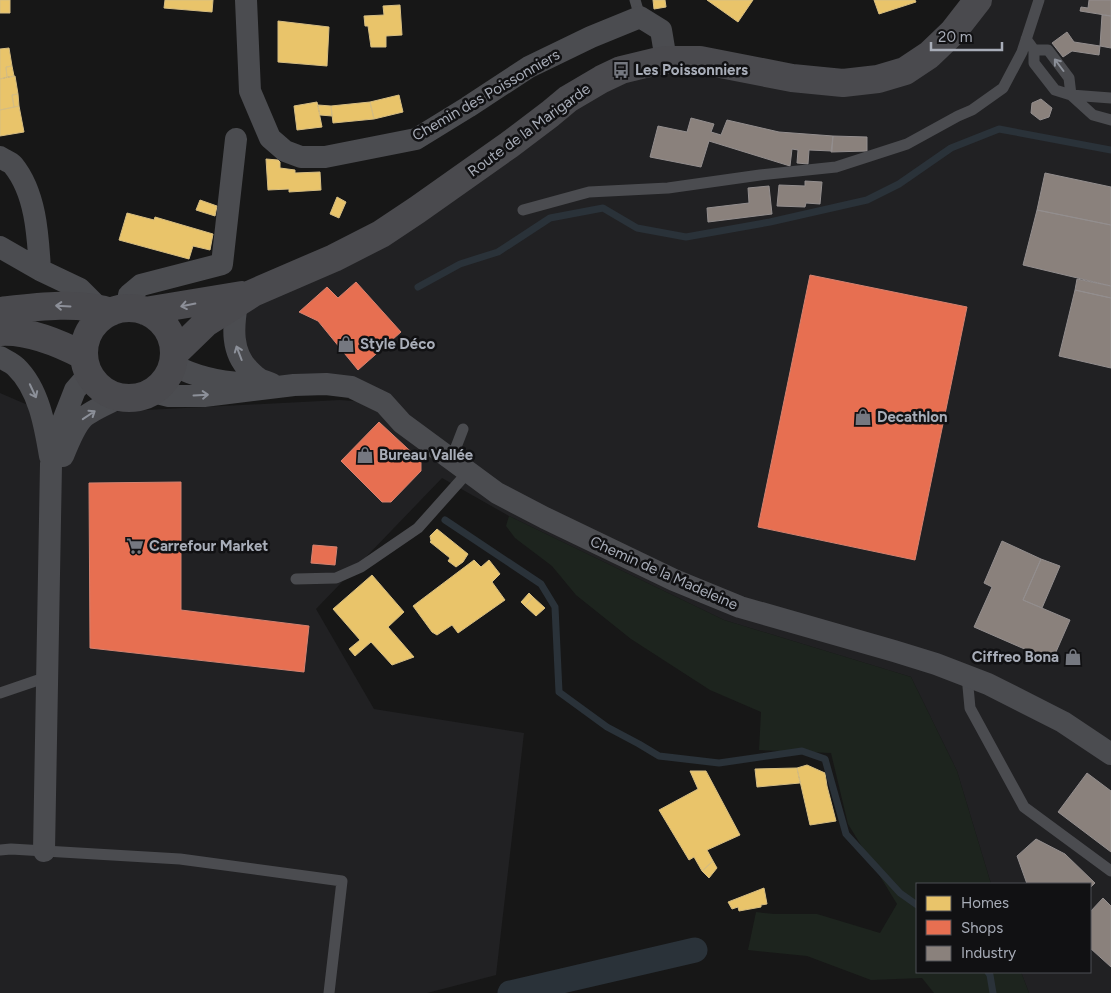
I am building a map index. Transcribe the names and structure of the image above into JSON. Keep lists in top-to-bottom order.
{
  "streets": {
    "main road": ["Route de la Marigarde"],
    "street": ["Chemin des Poissonniers", "Chemin de la Madeleine"]
  },
  "crossings": [
    ["Chemin des Poissonniers", "Route de la Marigarde"]
  ],
  "places": {
    "bus stop": ["Les Poissonniers"],
    "shop": [
      "Style Déco",
      "Decathlon",
      "Bureau Vallée",
      "Ciffreo Bona"
    ],
    "supermarket": ["Carrefour Market"]
  },
  "legend": ["Homes", "Shops", "Industry"],
  "scale_bar": "20 m"
}
